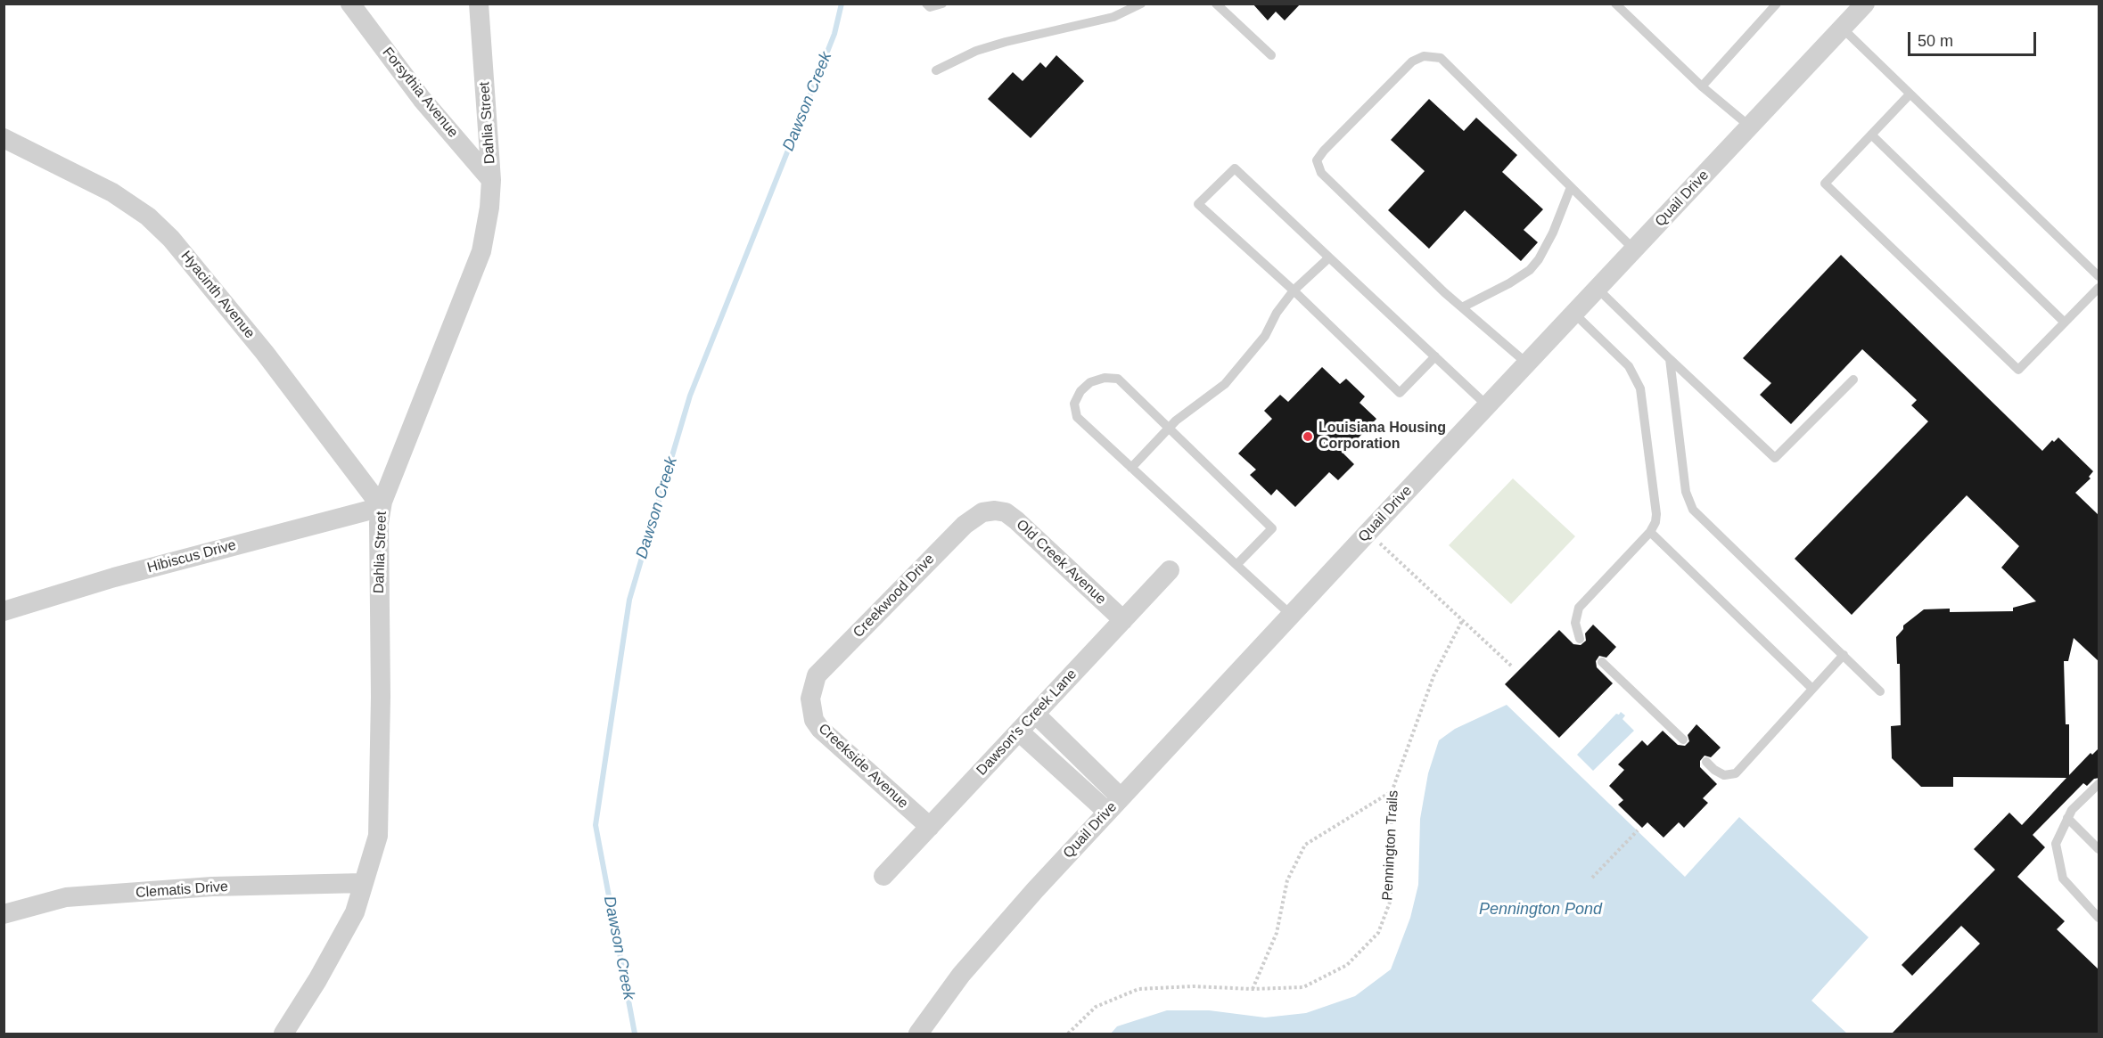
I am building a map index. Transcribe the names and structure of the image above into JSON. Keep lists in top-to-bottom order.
{
  "streets": {
    "street": [
      "Forsythia Avenue",
      "Dahlia Street",
      "Quail Drive",
      "Hyacinth Avenue",
      "Hibiscus Drive",
      "Old Creek Avenue",
      "Creekwood Drive",
      "Dawson's Creek Lane",
      "Creekside Avenue",
      "Clematis Drive"
    ],
    "path": ["Pennington Trails"]
  },
  "crossings": [
    ["Forsythia Avenue", "Dahlia Street"],
    ["Dahlia Street", "Hyacinth Avenue"],
    ["Dahlia Street", "Hibiscus Drive"],
    ["Dahlia Street", "Clematis Drive"],
    ["Hyacinth Avenue", "Hibiscus Drive"],
    ["Old Creek Avenue", "Creekwood Drive"],
    ["Old Creek Avenue", "Dawson's Creek Lane"],
    ["Creekwood Drive", "Creekside Avenue"],
    ["Dawson's Creek Lane", "Creekside Avenue"]
  ],
  "water": ["Dawson Creek", "Pennington Pond"],
  "places": ["Louisiana Housing Corporation"],
  "scale_bar": "50 m"
}
